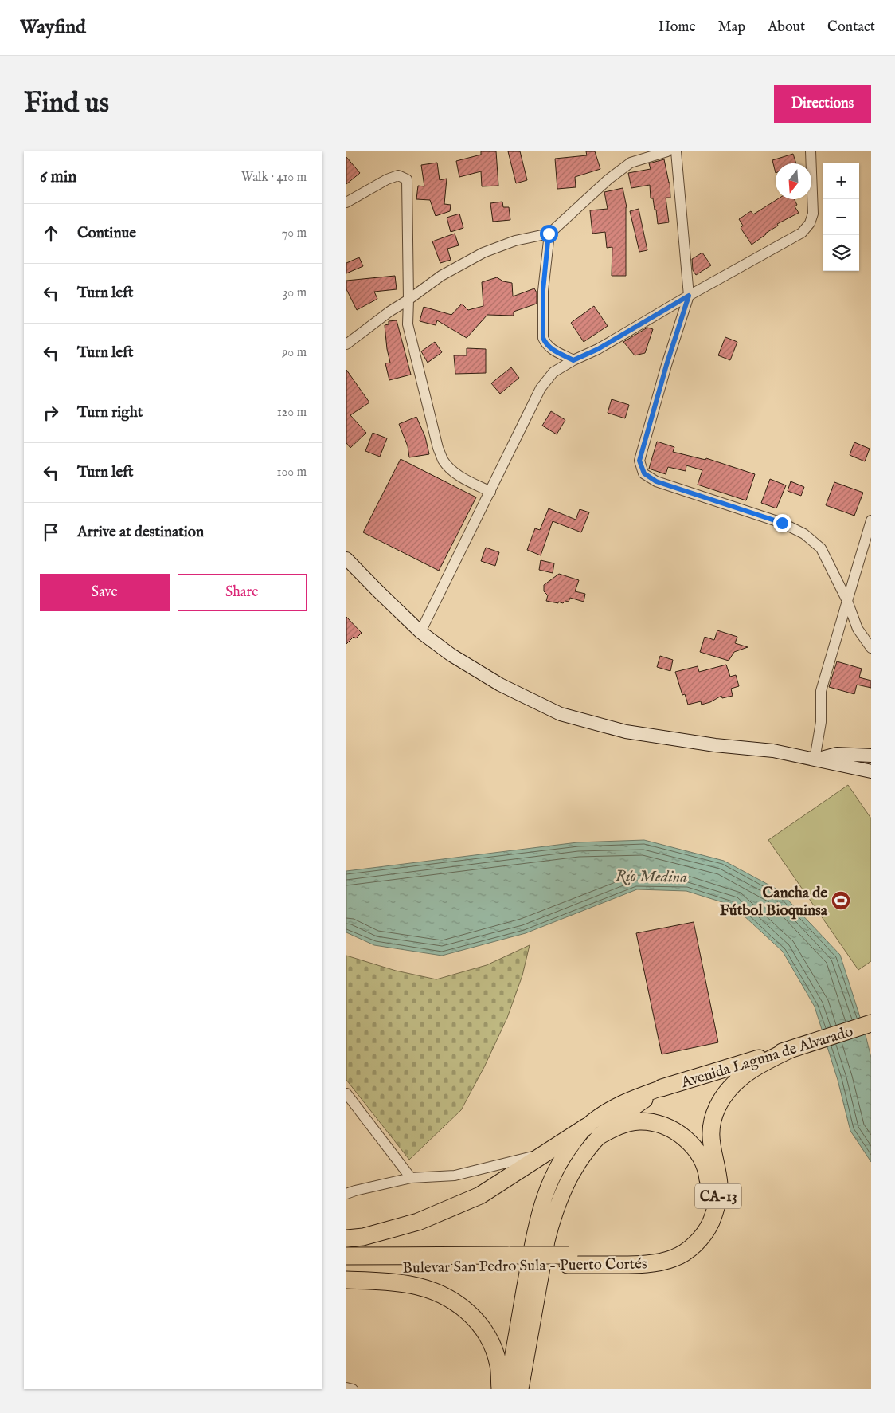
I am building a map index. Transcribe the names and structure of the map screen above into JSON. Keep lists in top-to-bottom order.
{
  "streets": {
    "highway": ["Avenida Laguna de Alvarado", "CA-13", "Bulevar San Pedro Sula - Puerto Cortés"]
  },
  "crossings": [
    ["Avenida Laguna de Alvarado", "Bulevar San Pedro Sula - Puerto Cortés"]
  ],
  "water": ["Río Medina"],
  "places": {
    "sports": ["Cancha de Fútbol Bioquinsa"]
  },
  "north": "bottom",
  "page": {
    "header": "Wayfind",
    "nav": [
      "Home",
      "Map",
      "About",
      "Contact"
    ],
    "buttons": [
      "Directions",
      ["Save", "Share"]
    ],
    "title": "Find us",
    "heading": ["6 min", "Walk · 410 m"],
    "map_buttons": ["+", "−"],
    "list": [
      ["Continue", "70 m"],
      ["Turn left", "30 m"],
      ["Turn left", "90 m"],
      ["Turn right", "120 m"],
      ["Turn left", "100 m"],
      "Arrive at destination"
    ]
  }
}
